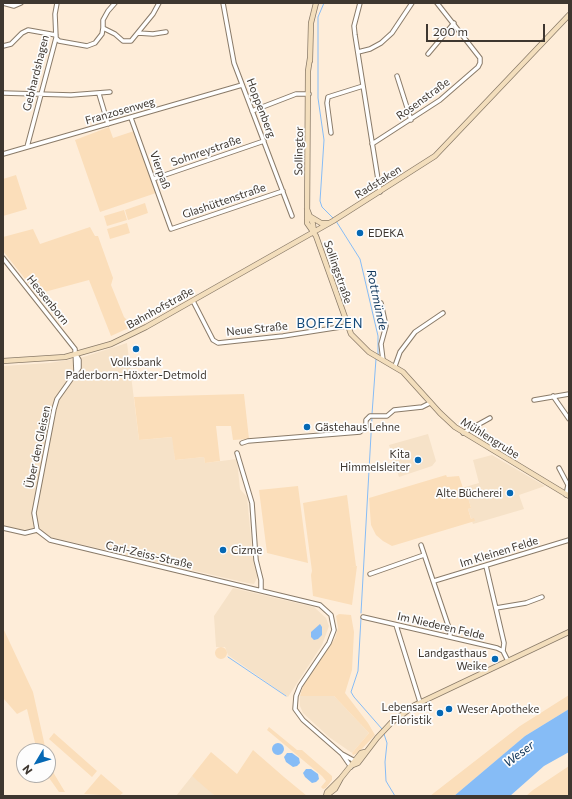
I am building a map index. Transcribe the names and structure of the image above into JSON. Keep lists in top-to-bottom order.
{
  "streets": {
    "main road": [
      "Sollingtor",
      "Radstaken",
      "Sollingstraße",
      "Bahnhofstraße",
      "Mühlengrube"
    ],
    "street": [
      "Gebhardshagen",
      "Rosenstraße",
      "Hoppenberg",
      "Franzosenweg",
      "Sohnreystraße",
      "Vierpaß",
      "Glashüttenstraße",
      "Hessenborn",
      "Neue Straße",
      "Über den Gleisen",
      "Im Kleinen Felde",
      "Carl-Zeiss-Straße",
      "Im Niederen Felde"
    ]
  },
  "crossings": [
    ["Gebhardshagen", "Franzosenweg"],
    ["Hoppenberg", "Franzosenweg"],
    ["Hoppenberg", "Sohnreystraße"],
    ["Hoppenberg", "Glashüttenstraße"],
    ["Franzosenweg", "Vierpaß"],
    ["Sohnreystraße", "Vierpaß"],
    ["Sollingtor", "Radstaken"],
    ["Sollingtor", "Sollingstraße"],
    ["Sollingtor", "Bahnhofstraße"],
    ["Vierpaß", "Glashüttenstraße"],
    ["Radstaken", "Sollingstraße"],
    ["Radstaken", "Bahnhofstraße"],
    ["Sollingstraße", "Bahnhofstraße"],
    ["Sollingstraße", "Neue Straße"],
    ["Sollingstraße", "Mühlengrube"],
    ["Hessenborn", "Bahnhofstraße"],
    ["Hessenborn", "Über den Gleisen"],
    ["Bahnhofstraße", "Neue Straße"],
    ["Bahnhofstraße", "Über den Gleisen"],
    ["Über den Gleisen", "Carl-Zeiss-Straße"]
  ],
  "districts": ["BOFFZEN"],
  "water": ["Rottmünde", "Weser"],
  "places": [
    "EDEKA",
    "Volksbank Paderborn-Höxter-Detmold",
    "Gästehaus Lehne",
    "Kita Himmelsleiter",
    "Alte Bücherei",
    "Cizme",
    "Landgasthaus Weike",
    "Weser Apotheke",
    "Lebensart Floristik"
  ],
  "scale_bar": "200 m",
  "north": "bottom left"
}
